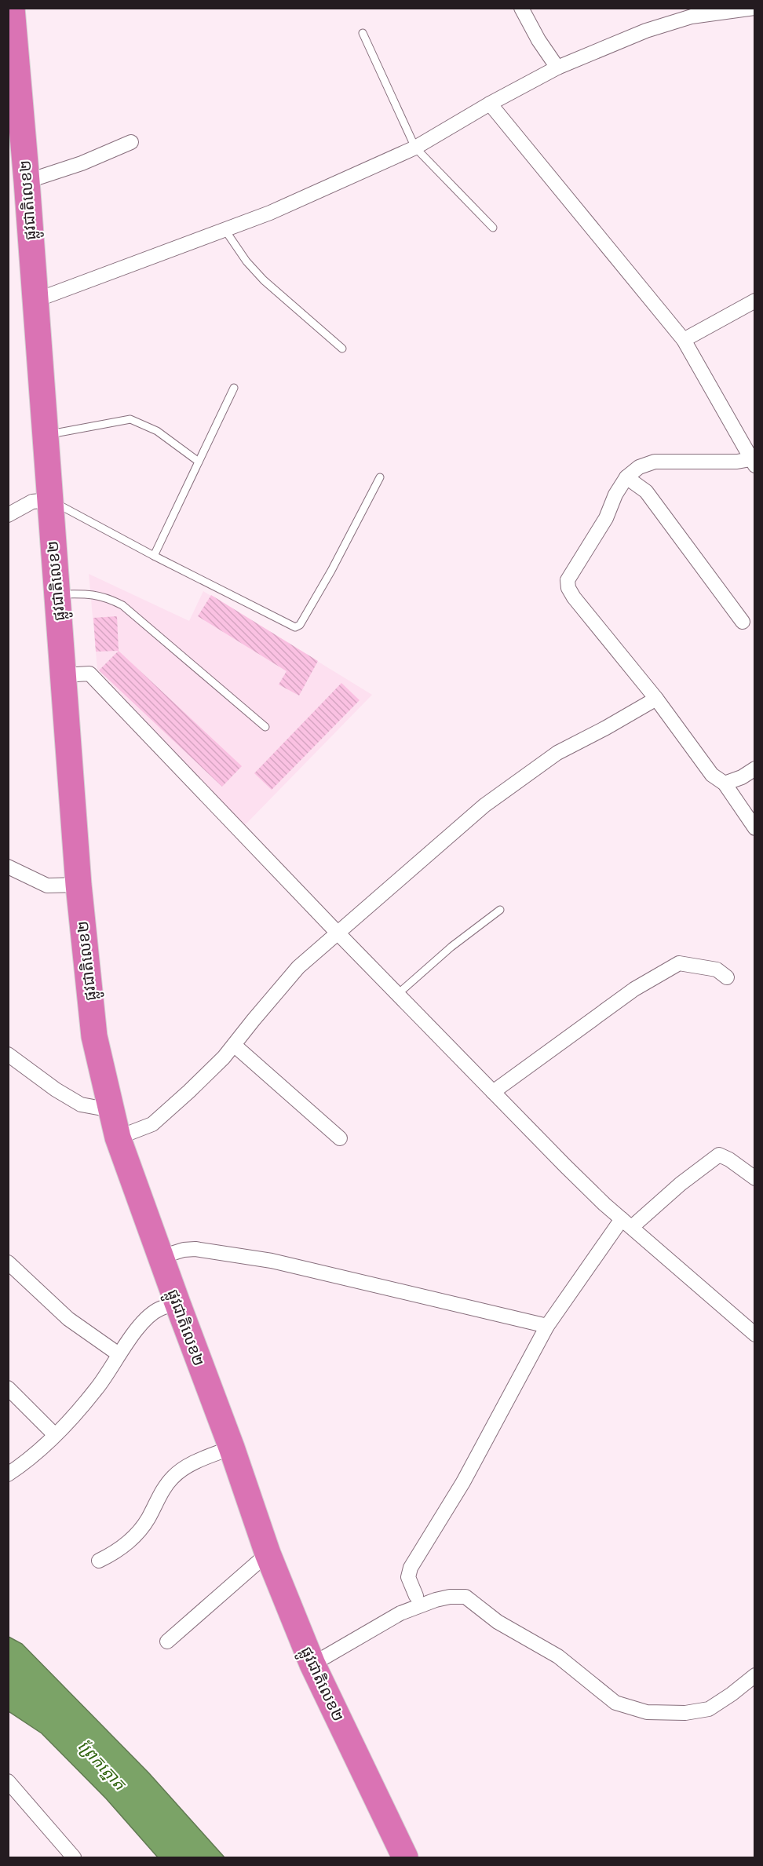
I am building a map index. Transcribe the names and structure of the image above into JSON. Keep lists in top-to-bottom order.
{
  "streets": {
    "highway": ["ផ្លូវជាតិលេខ២"]
  },
  "water": ["ព្រែកត្នោត"]
}
